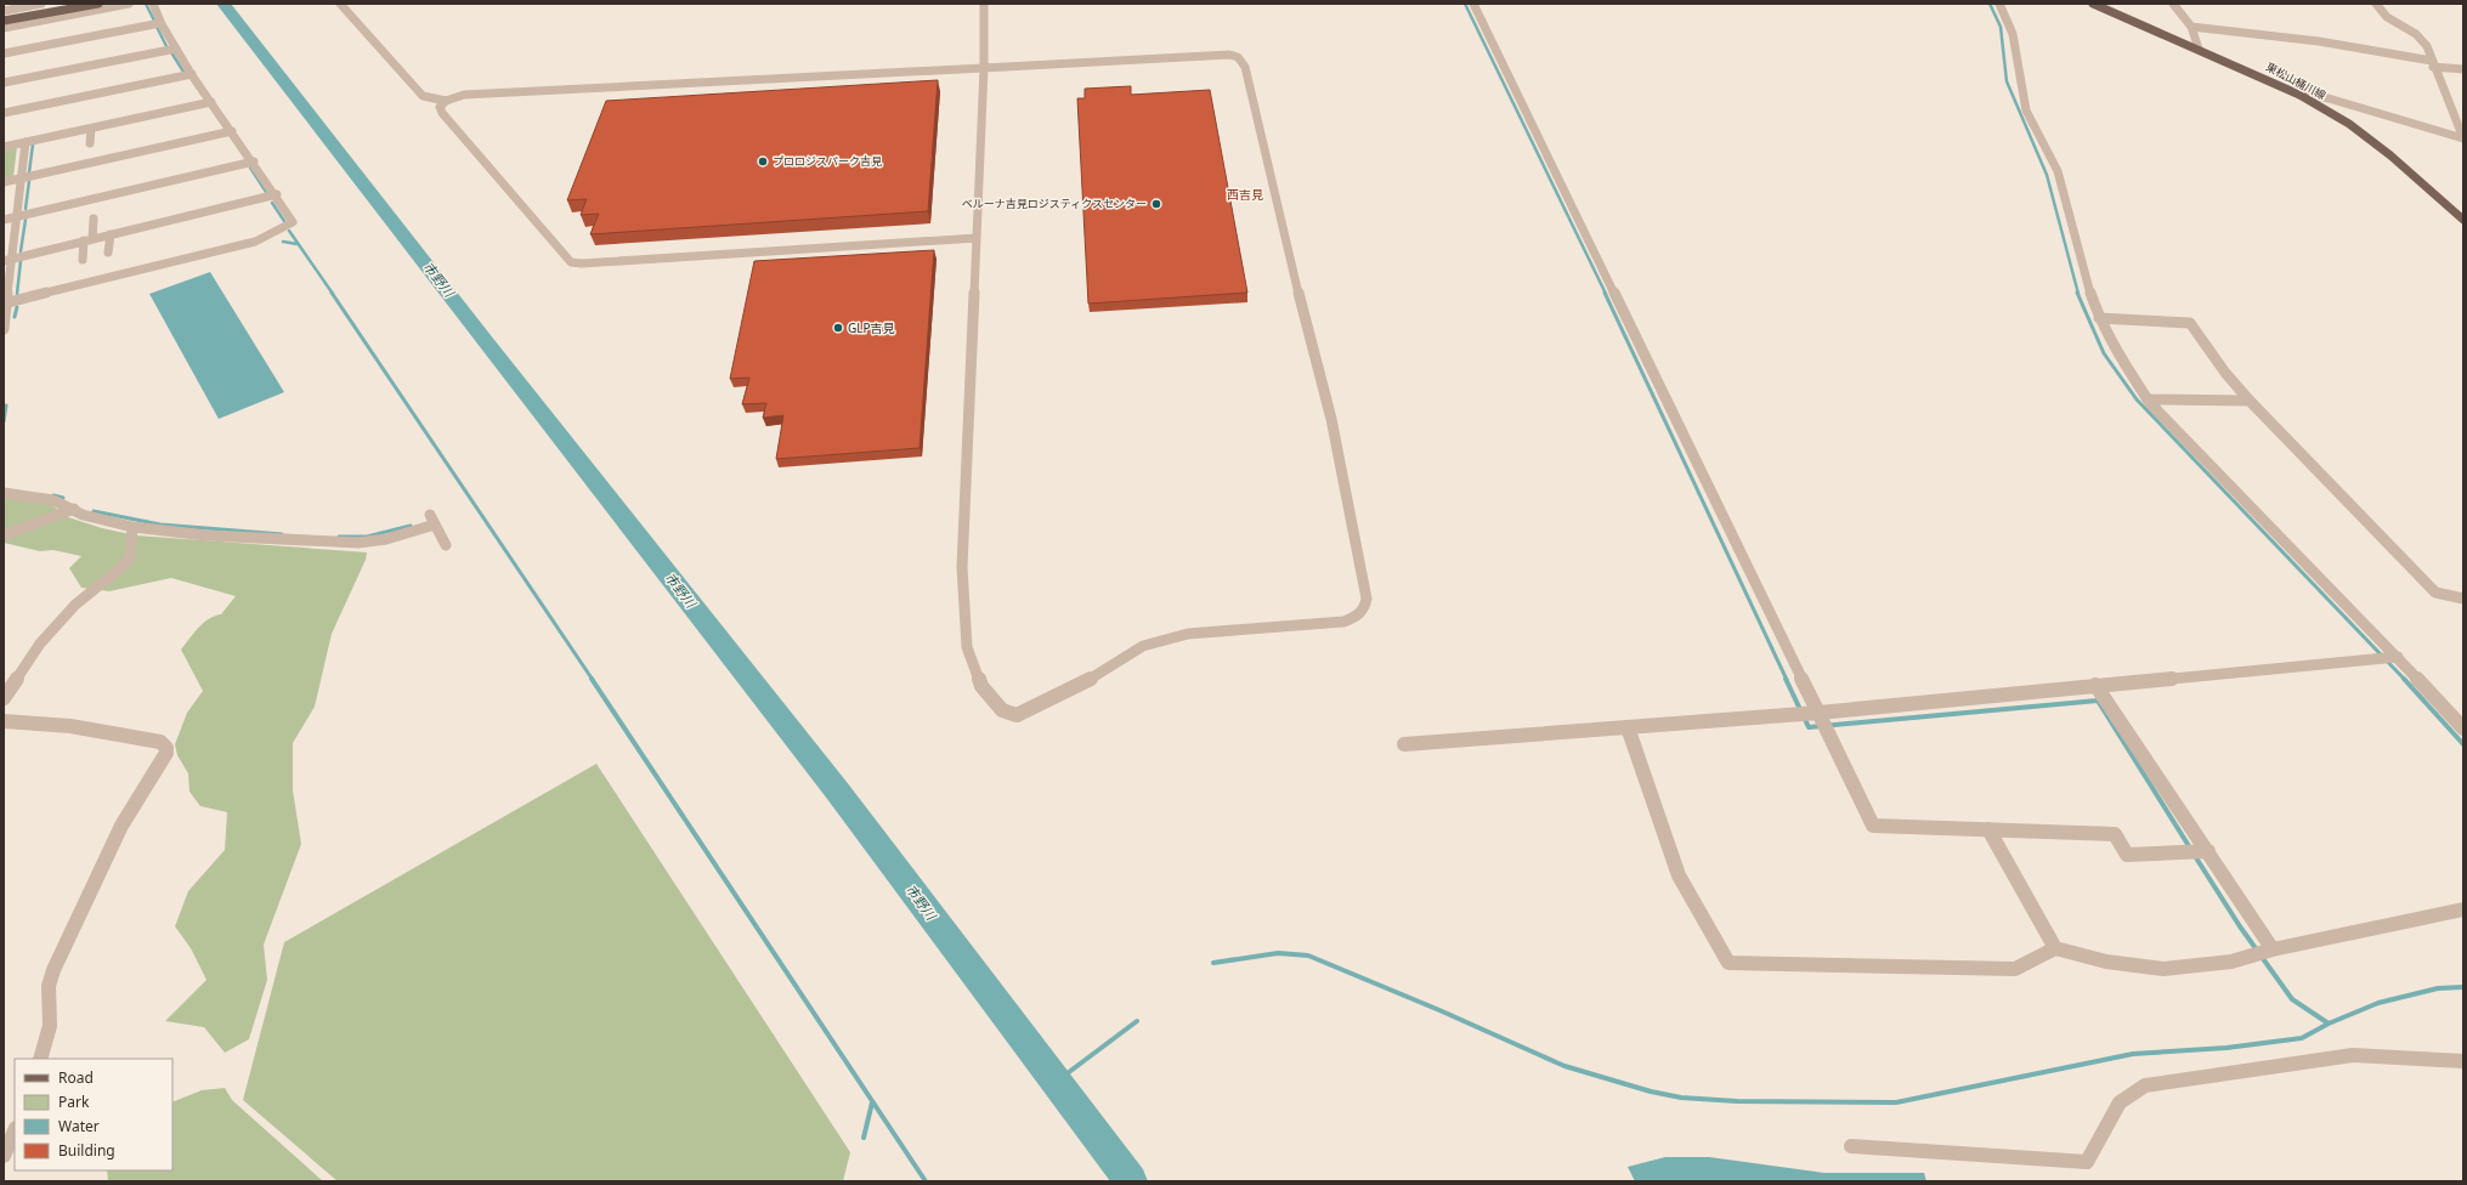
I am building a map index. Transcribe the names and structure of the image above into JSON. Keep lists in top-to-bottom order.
{
  "streets": {
    "main road": ["東松山桶川線"]
  },
  "districts": ["西吉見"],
  "water": ["市野川"],
  "places": ["プロロジスパーク吉見", "ベルーナ吉見ロジスティクスセンター", "GLP吉見"],
  "legend": [
    "Road",
    "Park",
    "Water",
    "Building"
  ]
}
